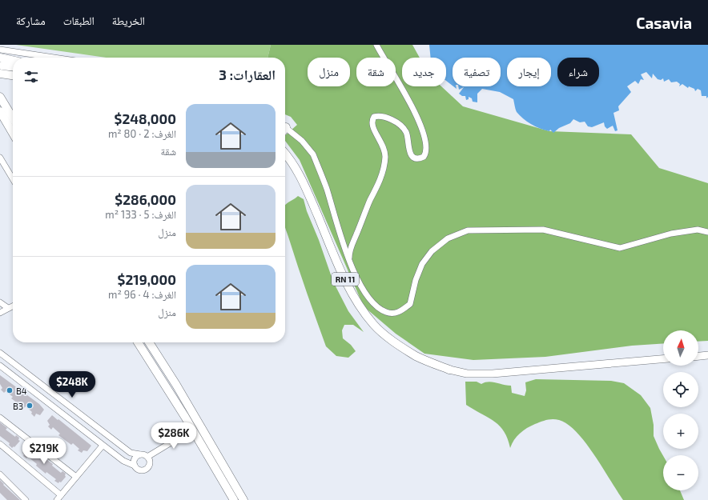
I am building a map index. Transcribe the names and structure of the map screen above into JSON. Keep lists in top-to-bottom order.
{
  "streets": {
    "highway": ["RN 11"]
  },
  "places": ["B4", "B3"],
  "north": "top",
  "page": {
    "header": "Casavia",
    "nav": ["الخريطة", "الطبقات", "مشاركة"],
    "chip": [
      "شراء",
      "إيجار",
      "تصفية",
      "جديد",
      "شقة",
      "منزل"
    ],
    "heading": "العقارات: 3",
    "list": [
      {
        "name": "$248,000",
        "note": "الغرف: 2 · 80 m² · شقة"
      },
      {
        "name": "$286,000",
        "note": "الغرف: 5 · 133 m² · منزل"
      },
      {
        "name": "$219,000",
        "note": "الغرف: 4 · 96 m² · منزل"
      }
    ],
    "map_buttons": ["+", "−"],
    "price": ["$248K", "$286K", "$219K"]
  }
}
